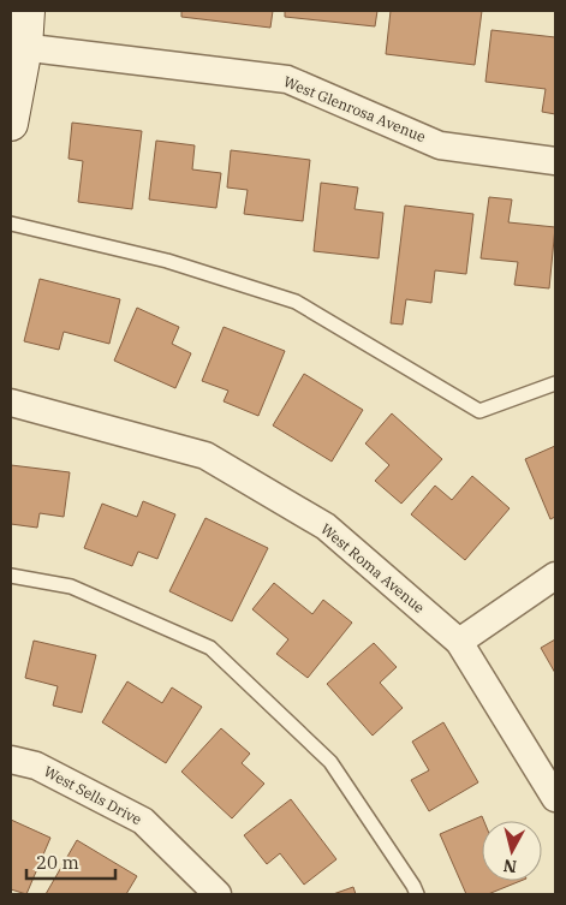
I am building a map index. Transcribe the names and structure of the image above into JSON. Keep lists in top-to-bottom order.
{
  "streets": {
    "street": ["West Glenrosa Avenue", "West Roma Avenue", "West Sells Drive"]
  },
  "scale_bar": "20 m",
  "north": "bottom"
}
